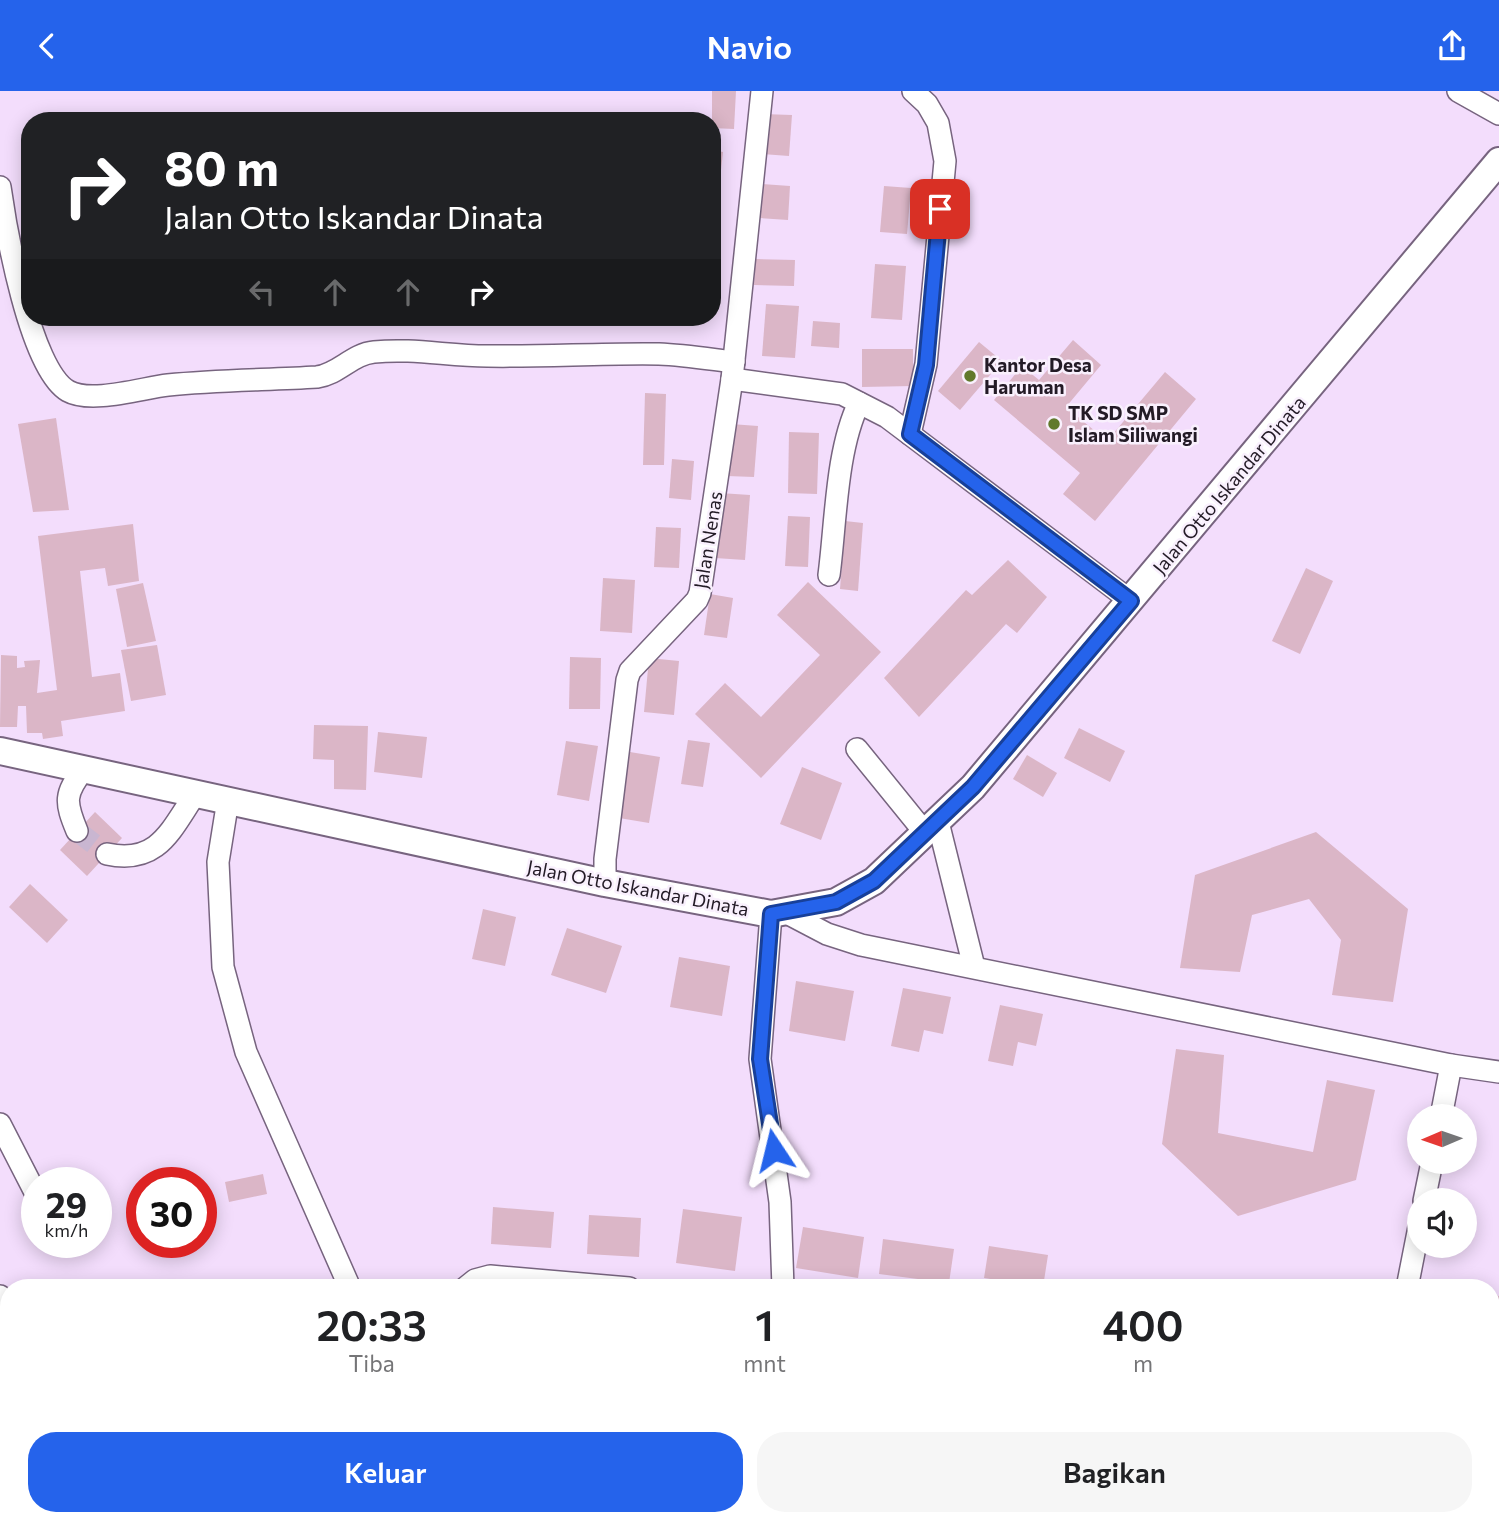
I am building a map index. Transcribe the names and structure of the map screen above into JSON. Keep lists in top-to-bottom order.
{
  "streets": {
    "main road": ["Jalan Otto Iskandar Dinata"],
    "street": ["Jalan Nenas"]
  },
  "crossings": [
    ["Jalan Otto Iskandar Dinata", "Jalan Nenas"]
  ],
  "places": ["Kantor Desa Haruman", "TK SD SMP Islam Siliwangi"],
  "north": "left",
  "page": {
    "header": "Navio",
    "turn": ["80 m", "Jalan Otto Iskandar Dinata"],
    "speed": "29 km/h",
    "limit": "30",
    "eta": [
      "20:33",
      "Tiba",
      "1",
      "mnt",
      "400",
      "m"
    ],
    "buttons": ["Keluar", "Bagikan"]
  }
}
